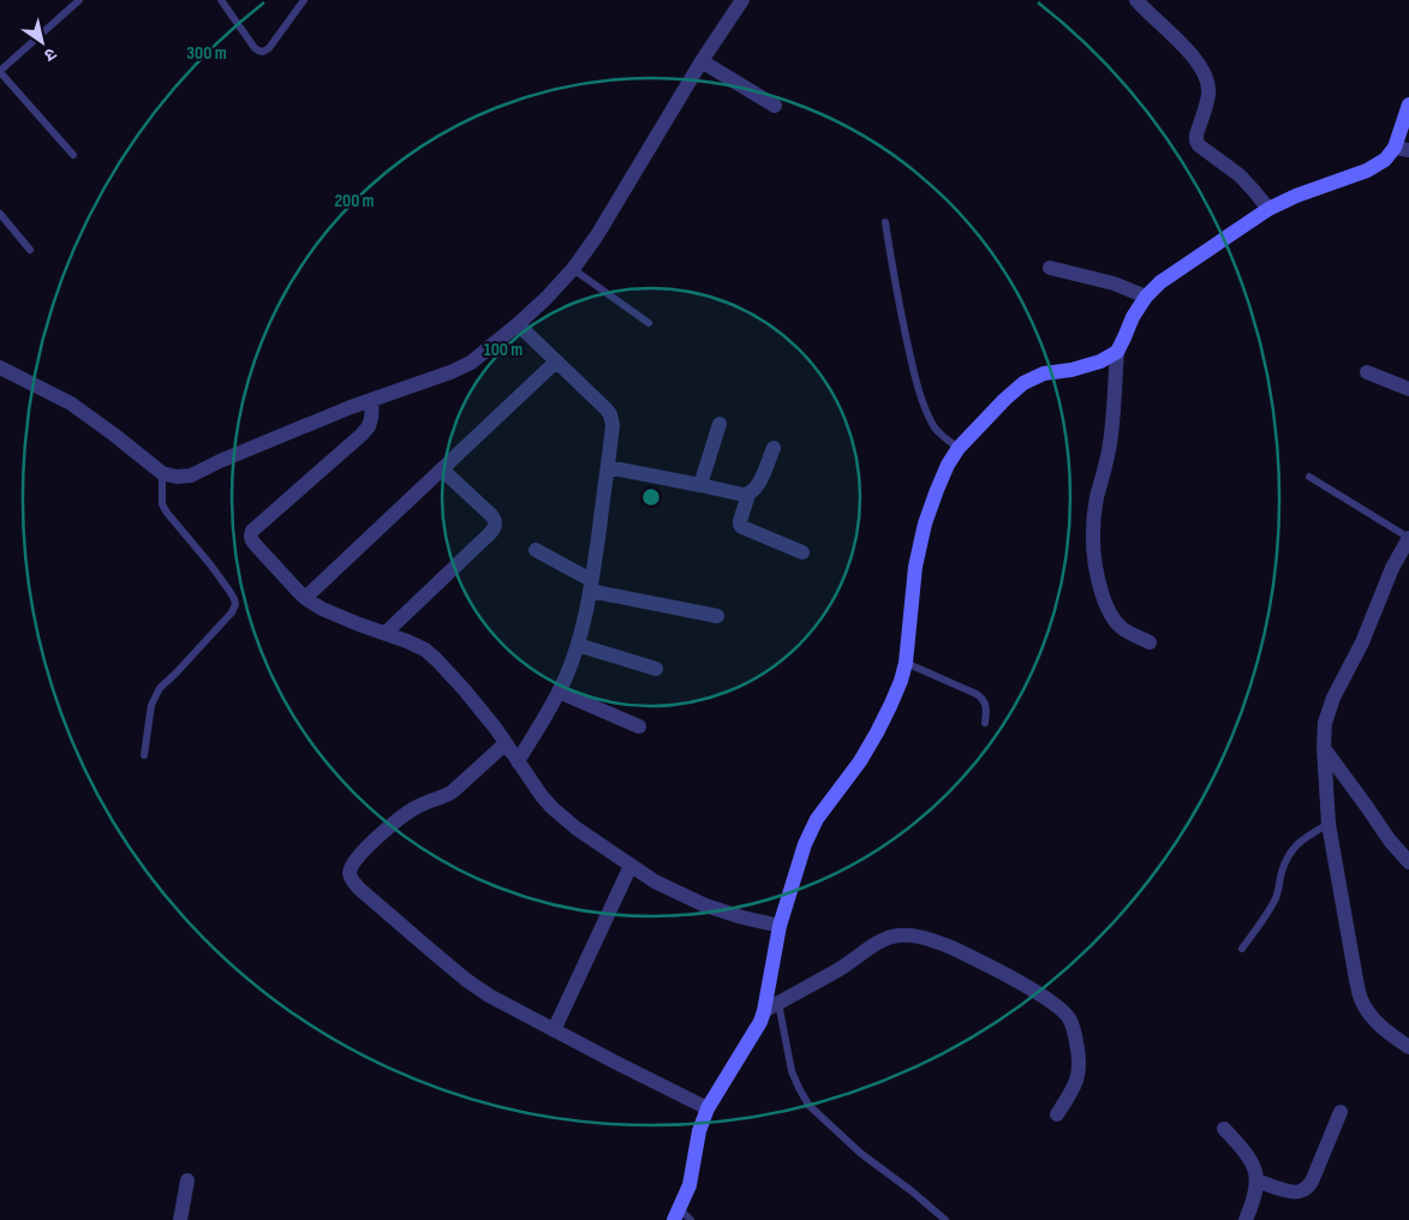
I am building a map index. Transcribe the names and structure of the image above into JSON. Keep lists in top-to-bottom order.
{
  "north": "bottom right",
  "rings": ["300 m", "200 m", "100 m"]
}
